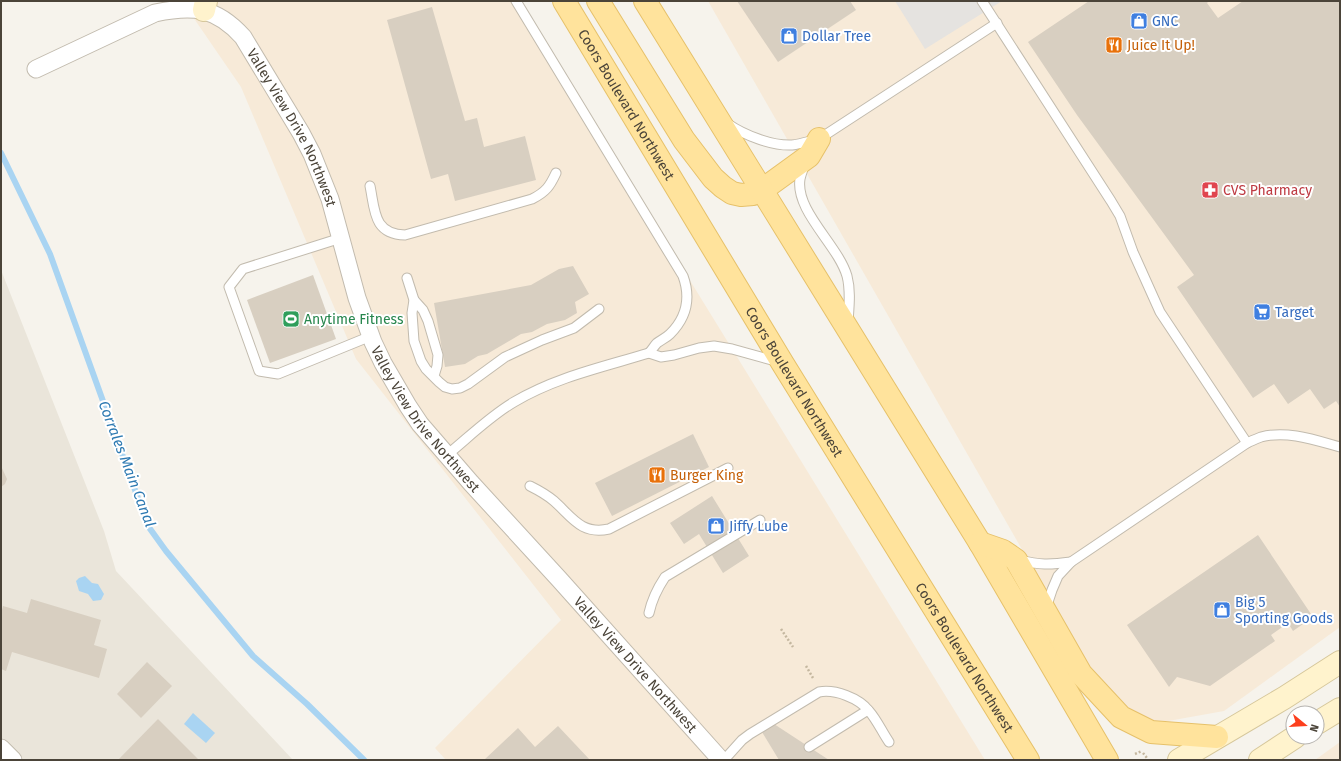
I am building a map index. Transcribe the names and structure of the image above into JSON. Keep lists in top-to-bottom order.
{
  "streets": {
    "main road": ["Coors Boulevard Northwest"],
    "street": ["Valley View Drive Northwest"]
  },
  "water": ["Corrales Main Canal"],
  "places": {
    "shop": [
      "GNC",
      "Dollar Tree",
      "Jiffy Lube",
      "Big 5 Sporting Goods"
    ],
    "restaurant": ["Juice It Up!", "Burger King"],
    "pharmacy": ["CVS Pharmacy"],
    "supermarket": ["Target"],
    "sports": ["Anytime Fitness"]
  },
  "north": "right"
}
